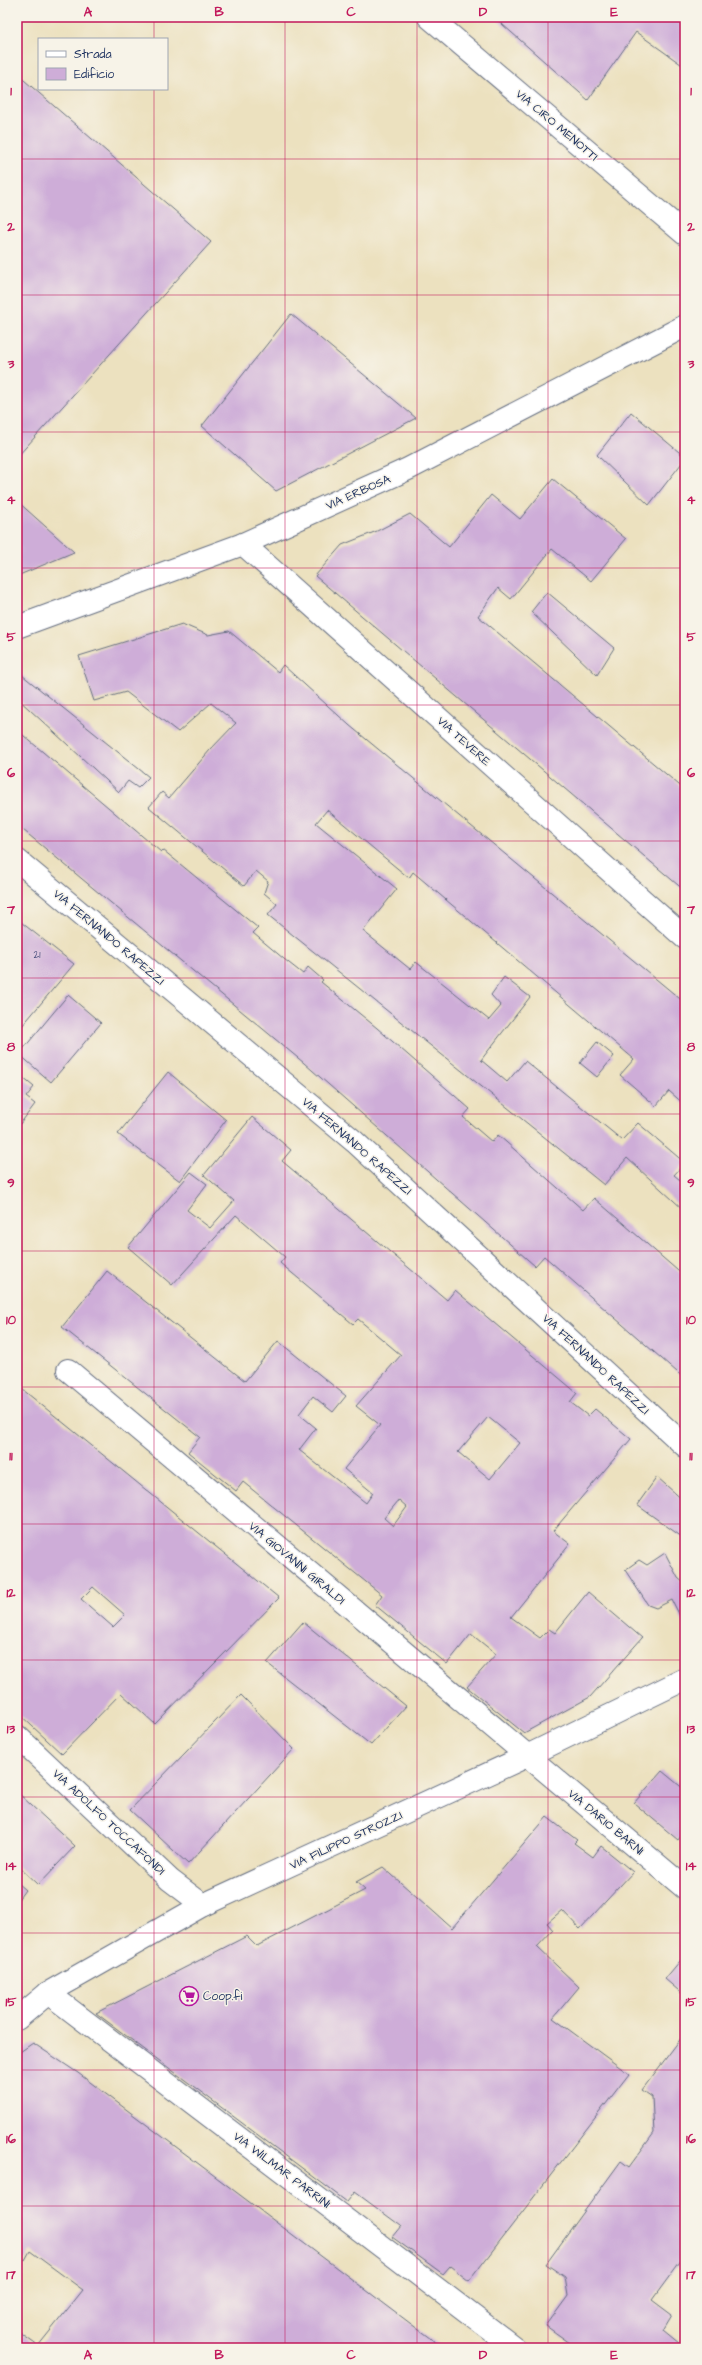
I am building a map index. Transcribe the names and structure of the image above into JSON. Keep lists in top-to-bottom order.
{
  "streets": {
    "street": [
      "VIA CIRO MENOTTI",
      "VIA ERBOSA",
      "VIA TEVERE",
      "VIA FERNANDO RAPEZZI",
      "VIA GIOVANNI GIRALDI",
      "VIA ADOLFO TOCCAFONDI",
      "VIA DARIO BARNI",
      "VIA FILIPPO STROZZI",
      "VIA WILMAR PARRINI"
    ]
  },
  "crossings": [
    ["VIA ERBOSA", "VIA TEVERE"],
    ["VIA GIOVANNI GIRALDI", "VIA DARIO BARNI"],
    ["VIA GIOVANNI GIRALDI", "VIA FILIPPO STROZZI"],
    ["VIA ADOLFO TOCCAFONDI", "VIA FILIPPO STROZZI"],
    ["VIA DARIO BARNI", "VIA FILIPPO STROZZI"],
    ["VIA FILIPPO STROZZI", "VIA WILMAR PARRINI"]
  ],
  "places": {
    "supermarket": ["Coop.fi"]
  },
  "house_numbers": ["21"],
  "legend": ["Strada", "Edificio"],
  "grid": {
    "columns": [
      "A",
      "B",
      "C",
      "D",
      "E"
    ],
    "rows": [
      "1",
      "2",
      "3",
      "4",
      "5",
      "6",
      "7",
      "8",
      "9",
      "10",
      "11",
      "12",
      "13",
      "14",
      "15",
      "16",
      "17"
    ]
  }
}
